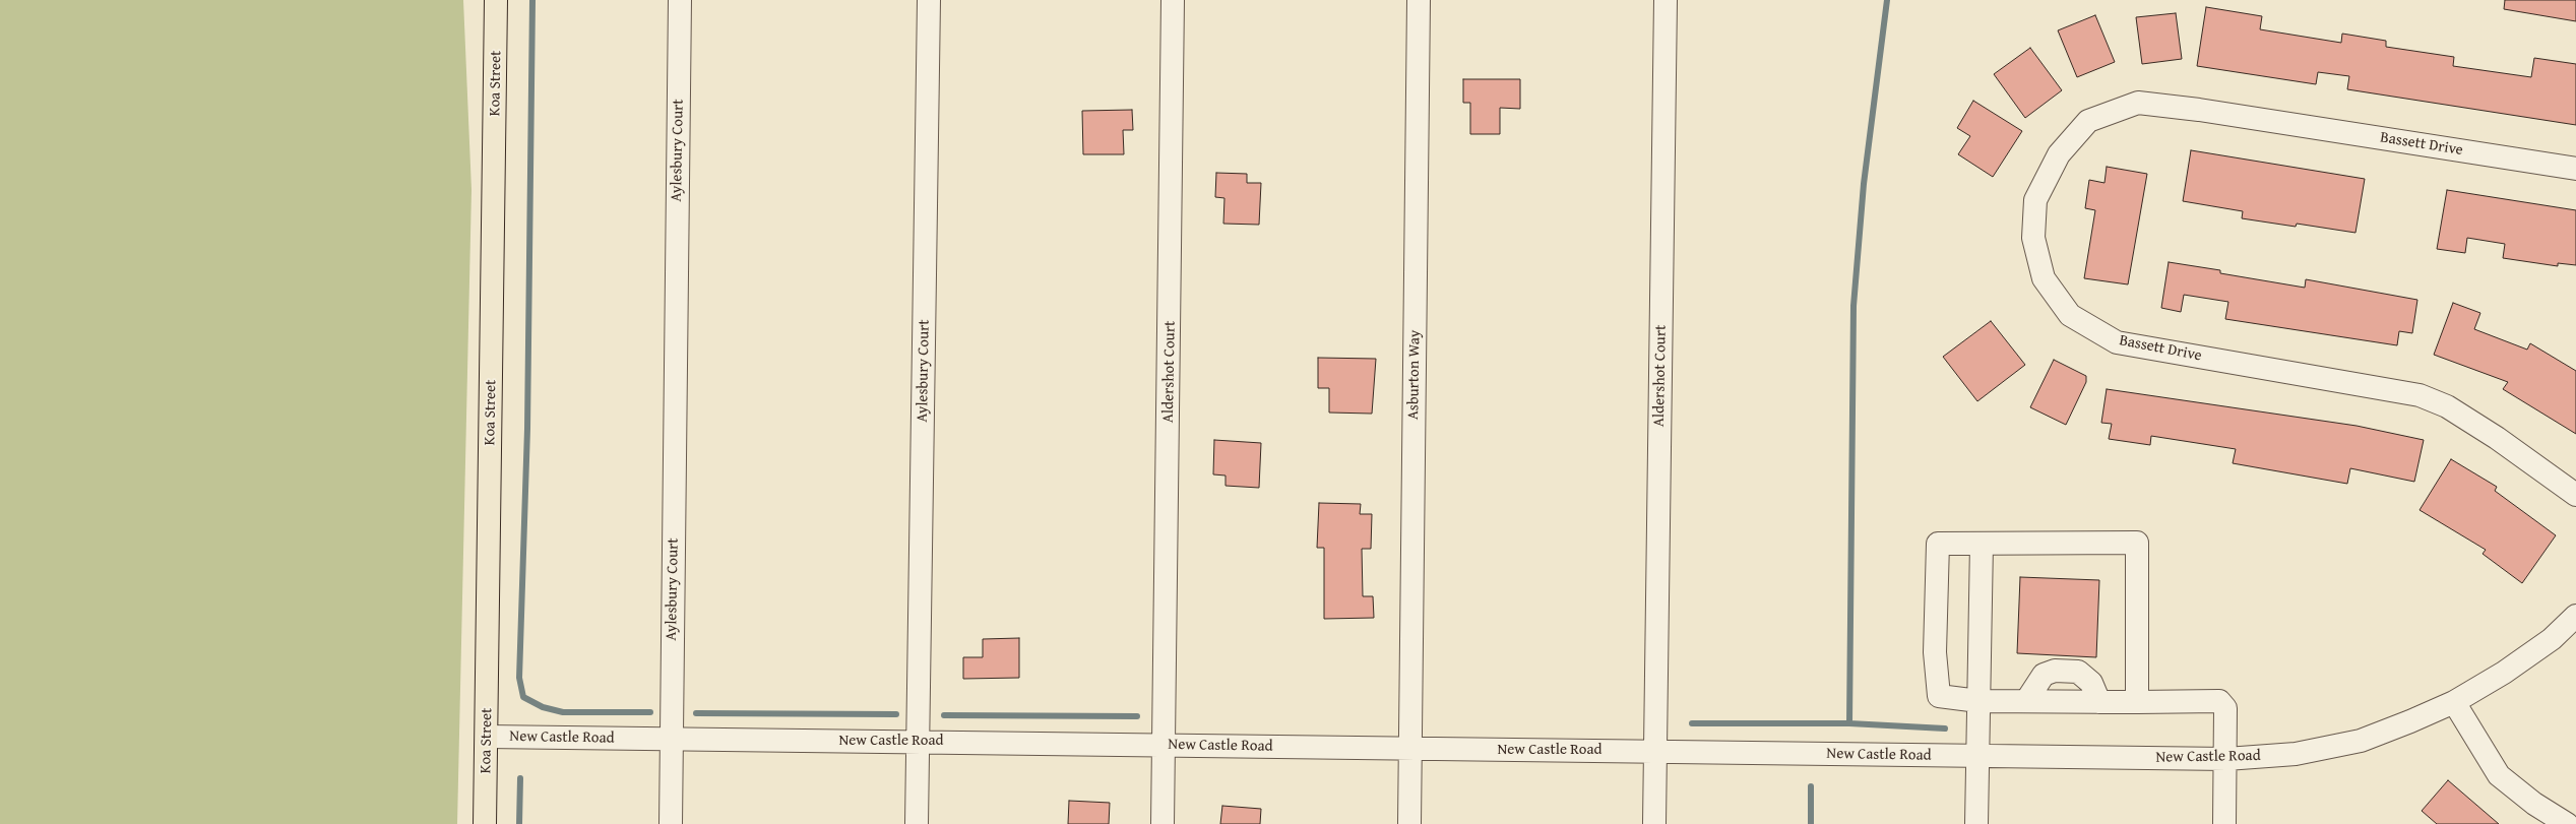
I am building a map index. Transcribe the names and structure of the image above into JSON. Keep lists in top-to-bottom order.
{
  "streets": {
    "main road": ["Koa Street"],
    "street": [
      "Bassett Drive",
      "Aylesbury Court",
      "Aldershot Court",
      "Asburton Way",
      "New Castle Road"
    ]
  },
  "crossings": [
    ["Koa Street", "New Castle Road"],
    ["Aylesbury Court", "New Castle Road"],
    ["Aldershot Court", "New Castle Road"],
    ["Asburton Way", "New Castle Road"]
  ]
}
